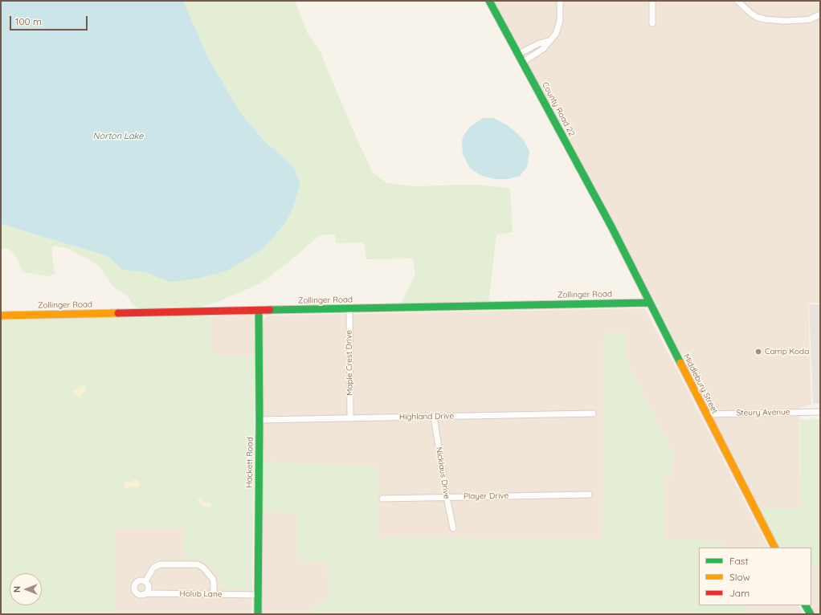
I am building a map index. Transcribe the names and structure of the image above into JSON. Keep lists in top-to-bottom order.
{
  "streets": {
    "street": [
      "County Road 22",
      "Zollinger Road",
      "Maple Crest Drive",
      "Middlebury Street",
      "Steury Avenue",
      "Highland Drive",
      "Hackett Road",
      "Nicklaus Drive",
      "Player Drive",
      "Holub Lane"
    ]
  },
  "crossings": [
    ["County Road 22", "Middlebury Street"],
    ["Zollinger Road", "Maple Crest Drive"],
    ["Zollinger Road", "Middlebury Street"],
    ["Zollinger Road", "Hackett Road"],
    ["Maple Crest Drive", "Highland Drive"],
    ["Middlebury Street", "Steury Avenue"],
    ["Highland Drive", "Hackett Road"],
    ["Highland Drive", "Nicklaus Drive"],
    ["Hackett Road", "Holub Lane"],
    ["Nicklaus Drive", "Player Drive"]
  ],
  "water": ["Norton Lake"],
  "places": ["Camp Koda"],
  "legend": ["Fast", "Slow", "Jam"],
  "scale_bar": "100 m",
  "north": "left"
}
